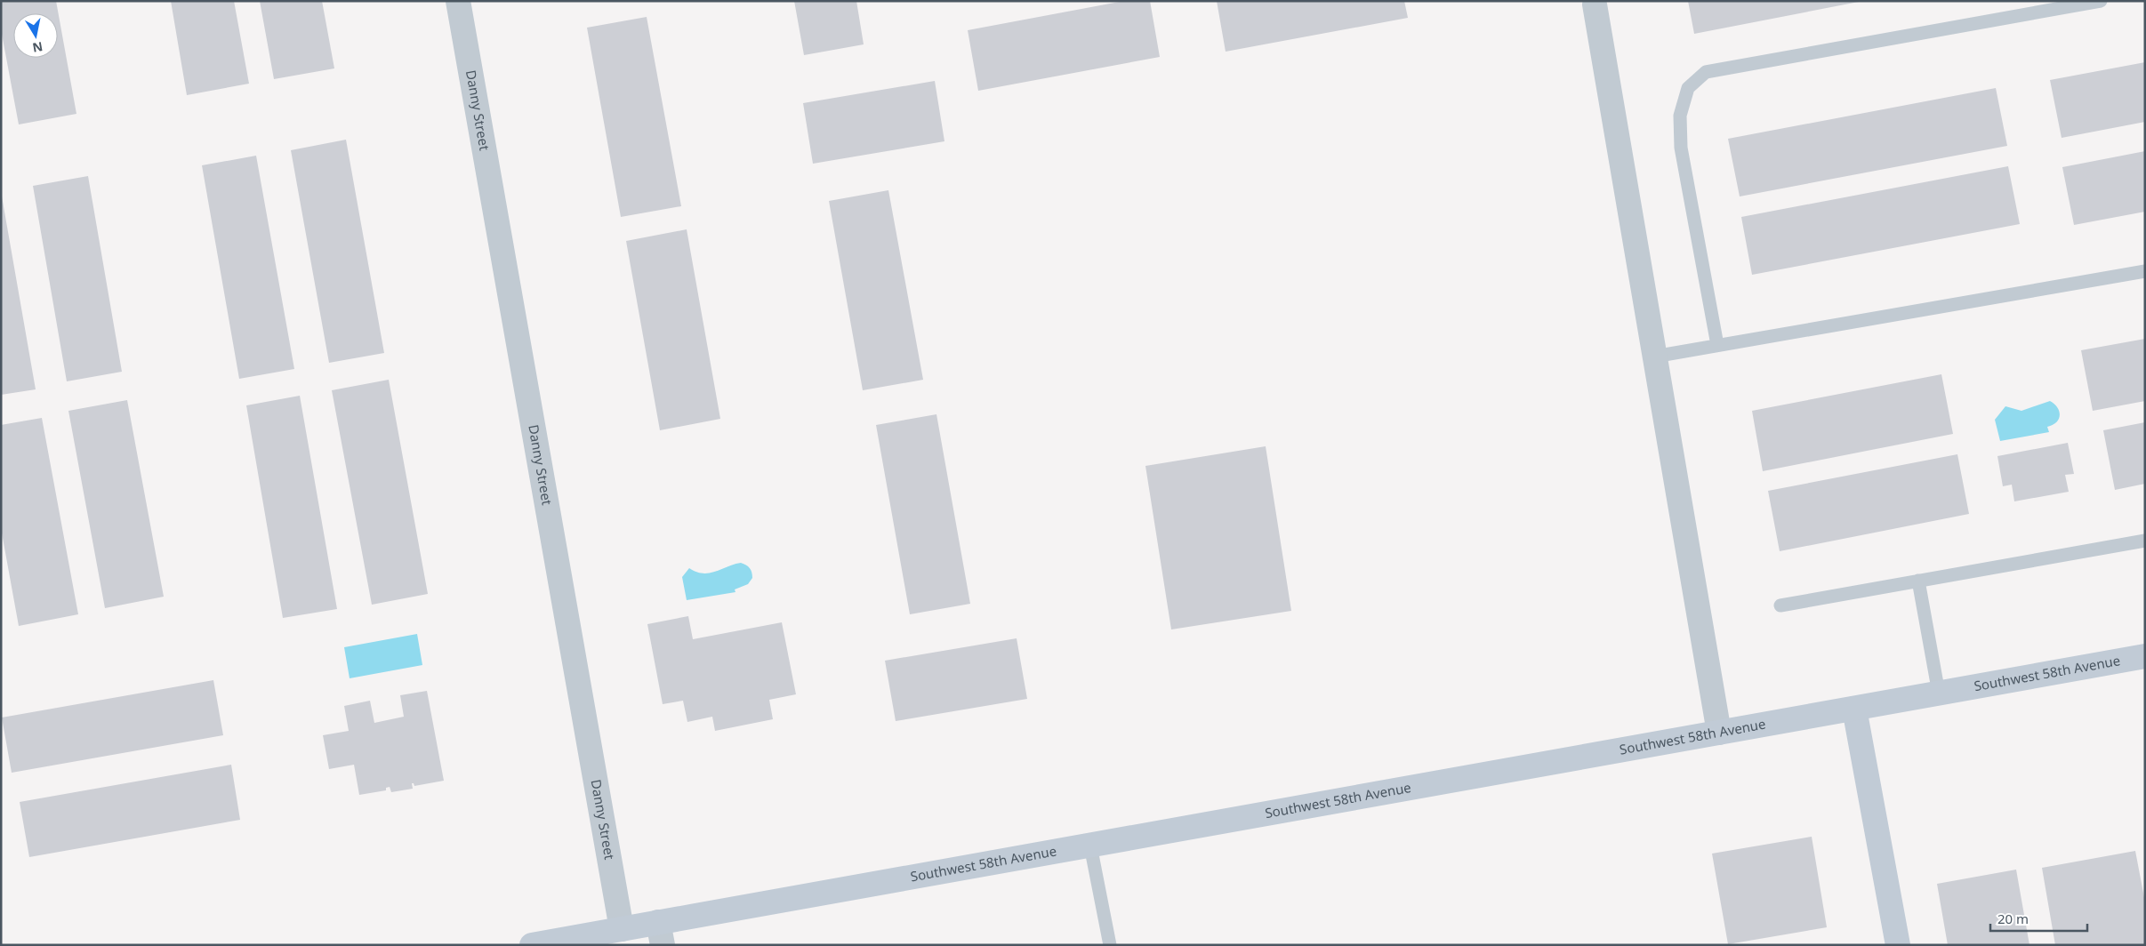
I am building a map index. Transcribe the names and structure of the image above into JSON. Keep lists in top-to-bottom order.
{
  "streets": {
    "main road": ["Southwest 58th Avenue"],
    "street": ["Danny Street"]
  },
  "crossings": [
    ["Danny Street", "Southwest 58th Avenue"]
  ],
  "scale_bar": "20 m",
  "north": "bottom"
}
